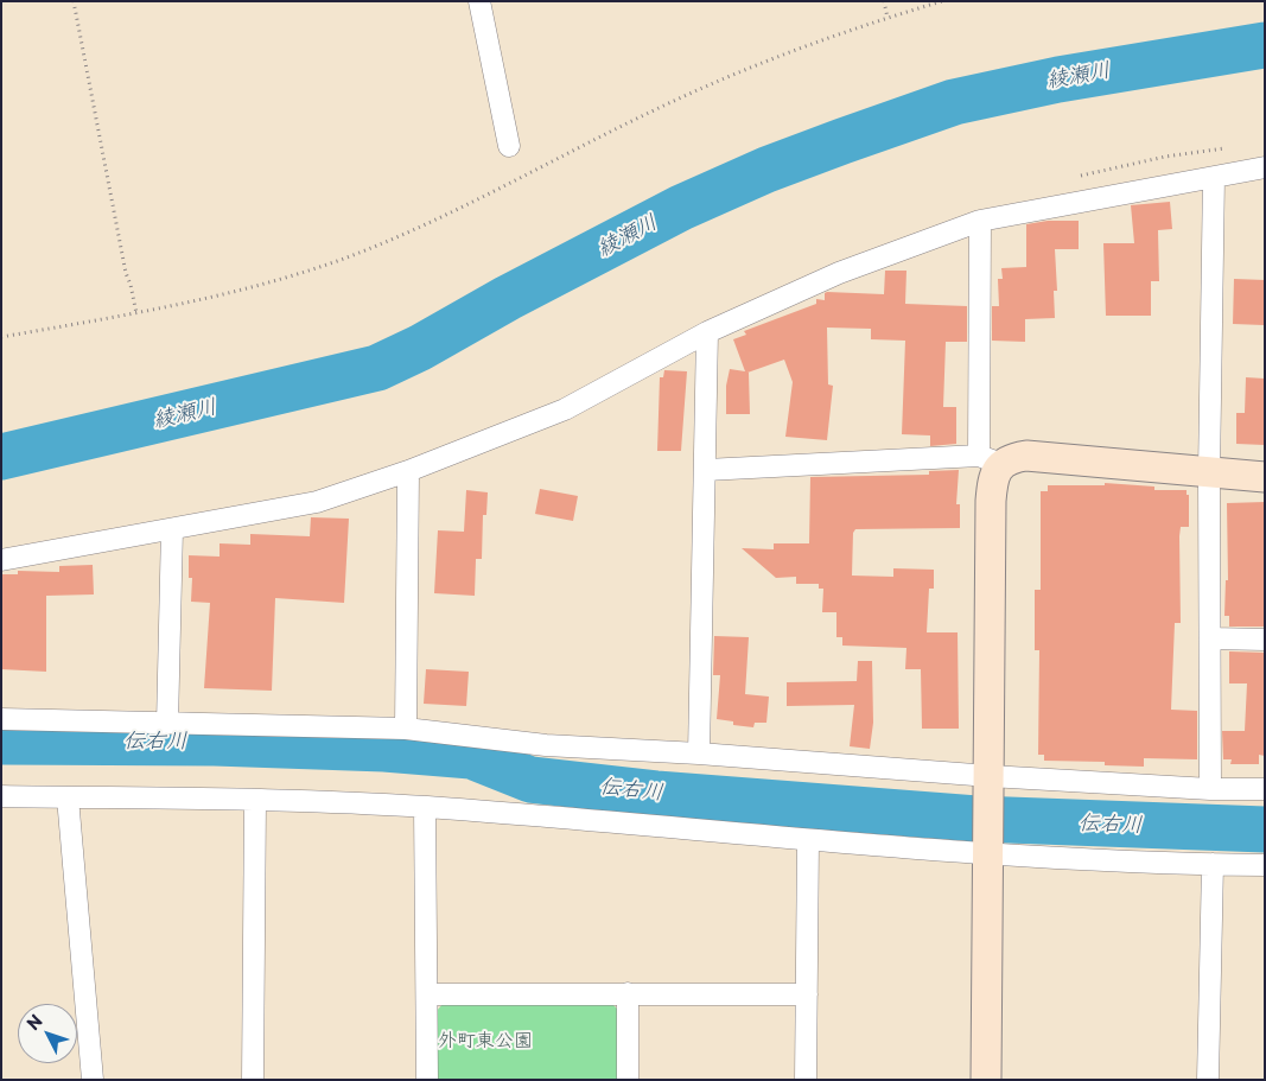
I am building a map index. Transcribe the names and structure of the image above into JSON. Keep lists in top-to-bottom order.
{
  "water": ["綾瀬川", "伝右川"],
  "parks": ["外町東公園"],
  "north": "top left"
}
